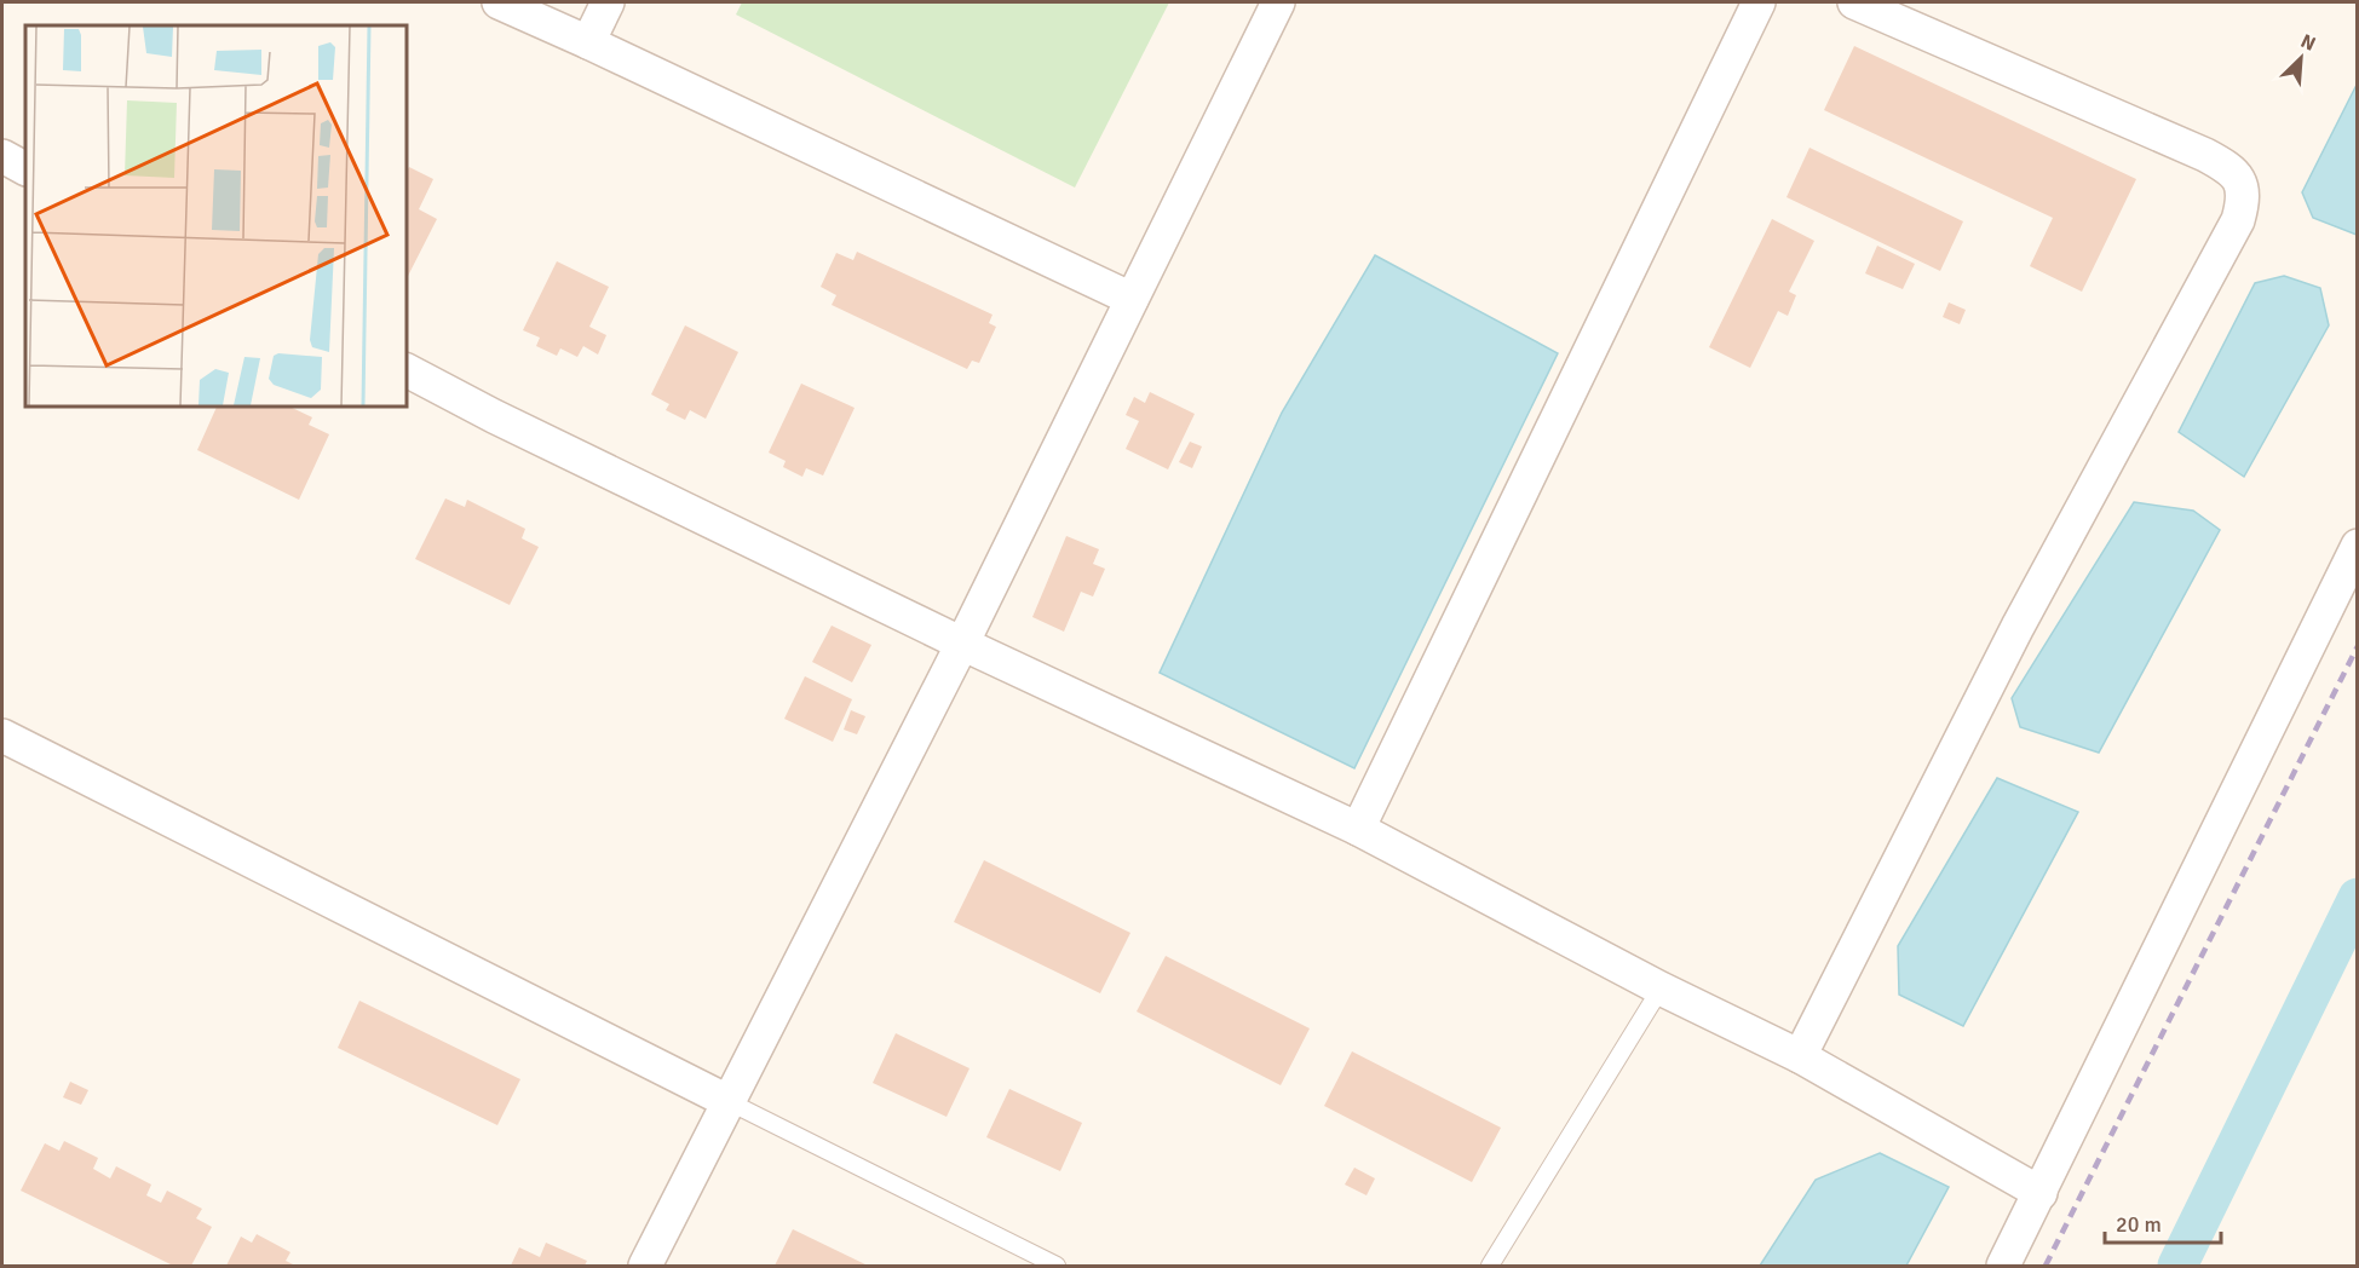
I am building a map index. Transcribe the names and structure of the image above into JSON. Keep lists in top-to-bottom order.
{
  "scale_bar": "20 m",
  "north": "top right"
}
